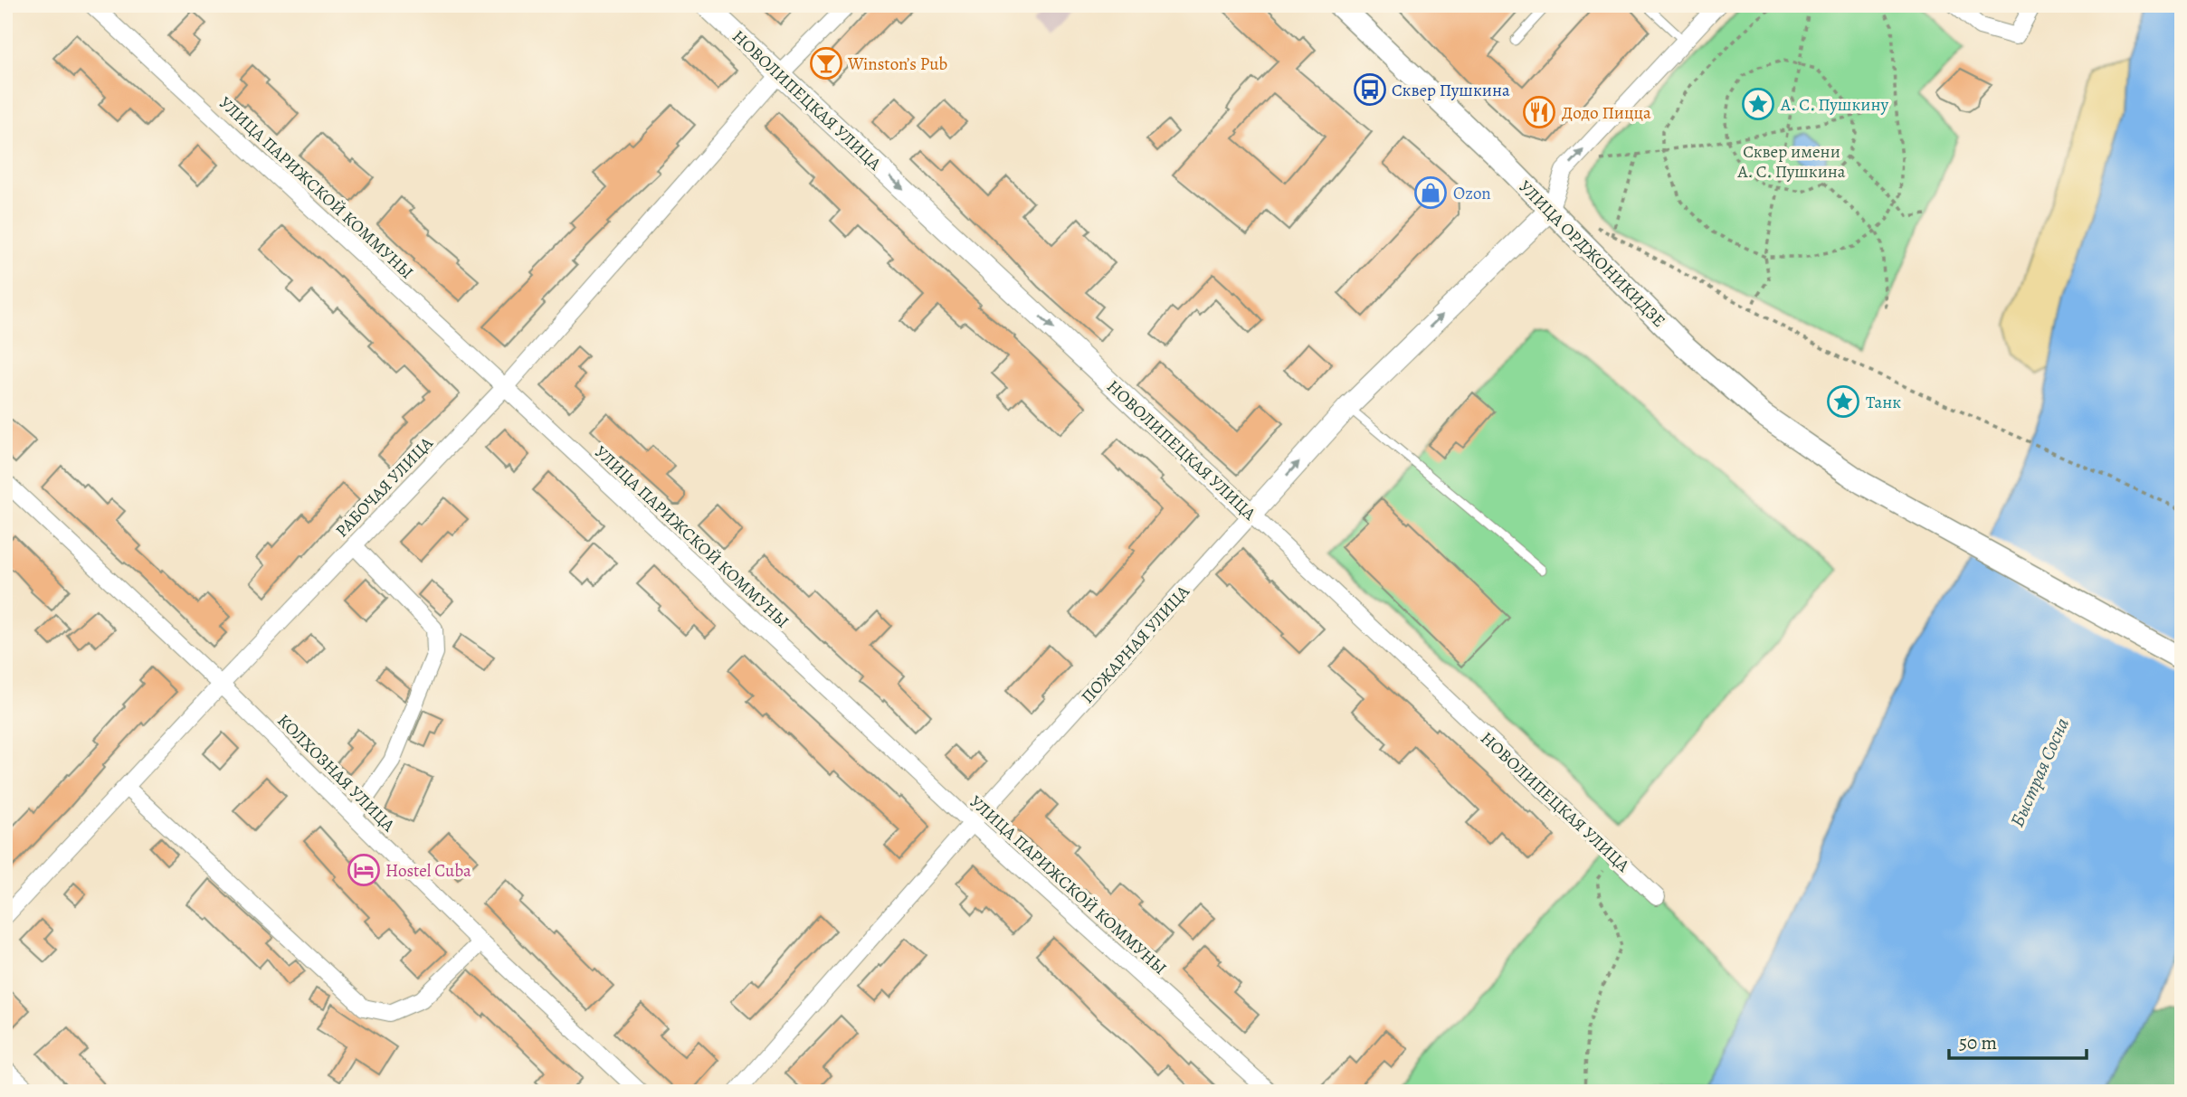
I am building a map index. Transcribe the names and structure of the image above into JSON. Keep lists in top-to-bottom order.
{
  "streets": {
    "main road": ["УЛИЦА ОРДЖОНИКИДЗЕ"],
    "street": [
      "НОВОЛИПЕЦКАЯ УЛИЦА",
      "УЛИЦА ПАРИЖСКОЙ КОММУНЫ",
      "РАБОЧАЯ УЛИЦА",
      "ПОЖАРНАЯ УЛИЦА",
      "КОЛХОЗНАЯ УЛИЦА"
    ]
  },
  "crossings": [
    ["НОВОЛИПЕЦКАЯ УЛИЦА", "РАБОЧАЯ УЛИЦА"],
    ["НОВОЛИПЕЦКАЯ УЛИЦА", "ПОЖАРНАЯ УЛИЦА"],
    ["УЛИЦА ПАРИЖСКОЙ КОММУНЫ", "РАБОЧАЯ УЛИЦА"],
    ["УЛИЦА ПАРИЖСКОЙ КОММУНЫ", "ПОЖАРНАЯ УЛИЦА"],
    ["УЛИЦА ОРДЖОНИКИДЗЕ", "ПОЖАРНАЯ УЛИЦА"],
    ["РАБОЧАЯ УЛИЦА", "КОЛХОЗНАЯ УЛИЦА"]
  ],
  "one_way": ["НОВОЛИПЕЦКАЯ УЛИЦА", "ПОЖАРНАЯ УЛИЦА"],
  "water": ["Быстрая Сосна"],
  "parks": ["Сквер имени А. С. Пушкина"],
  "places": {
    "bar": ["Winston’s Pub"],
    "bus stop": ["Сквер Пушкина"],
    "place": ["А. С. Пушкину", "Танк"],
    "restaurant": ["Додо Пицца"],
    "shop": ["Ozon"],
    "hotel": ["Hostel Cuba"]
  },
  "scale_bar": "50 m"
}
